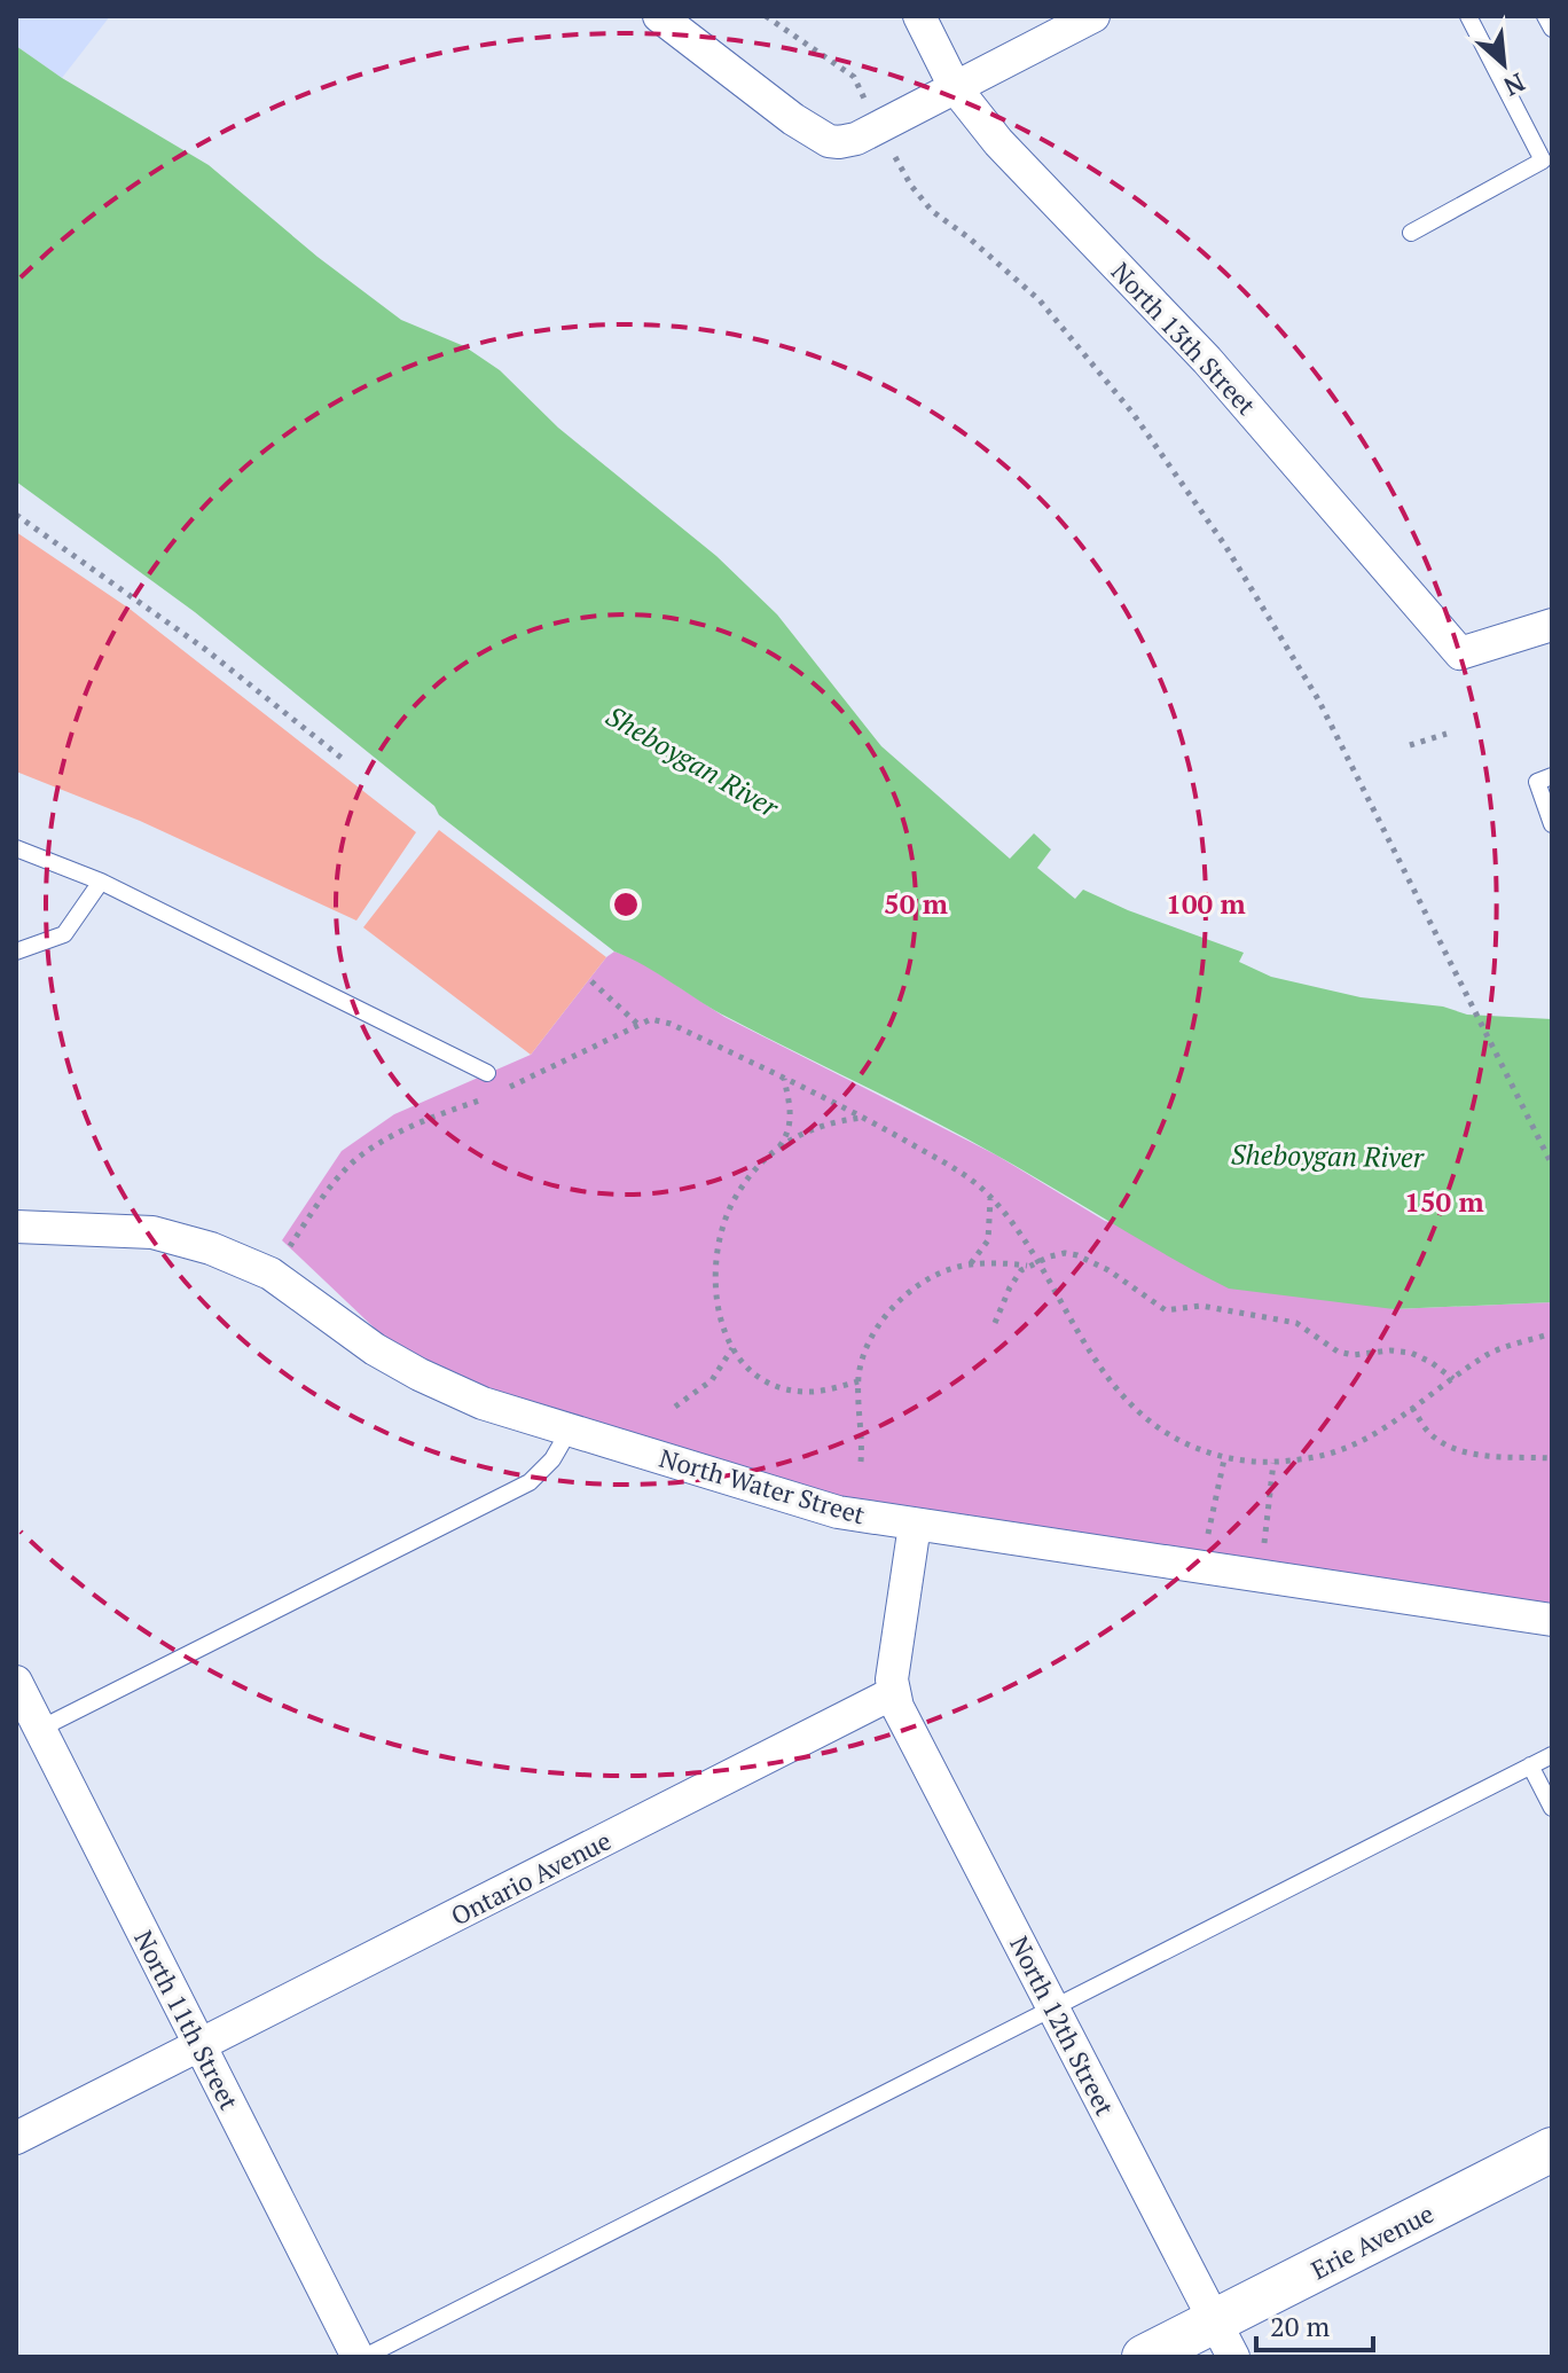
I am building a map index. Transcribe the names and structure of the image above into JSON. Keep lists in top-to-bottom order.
{
  "streets": {
    "main road": ["Erie Avenue"],
    "street": [
      "North 13th Street",
      "North Water Street",
      "Ontario Avenue",
      "North 11th Street",
      "North 12th Street"
    ]
  },
  "crossings": [
    ["Ontario Avenue", "North 11th Street"],
    ["Ontario Avenue", "North 12th Street"],
    ["North 12th Street", "Erie Avenue"]
  ],
  "water": ["Sheboygan River"],
  "scale_bar": "20 m",
  "north": "bottom right",
  "rings": ["50 m", "100 m", "150 m"]
}
